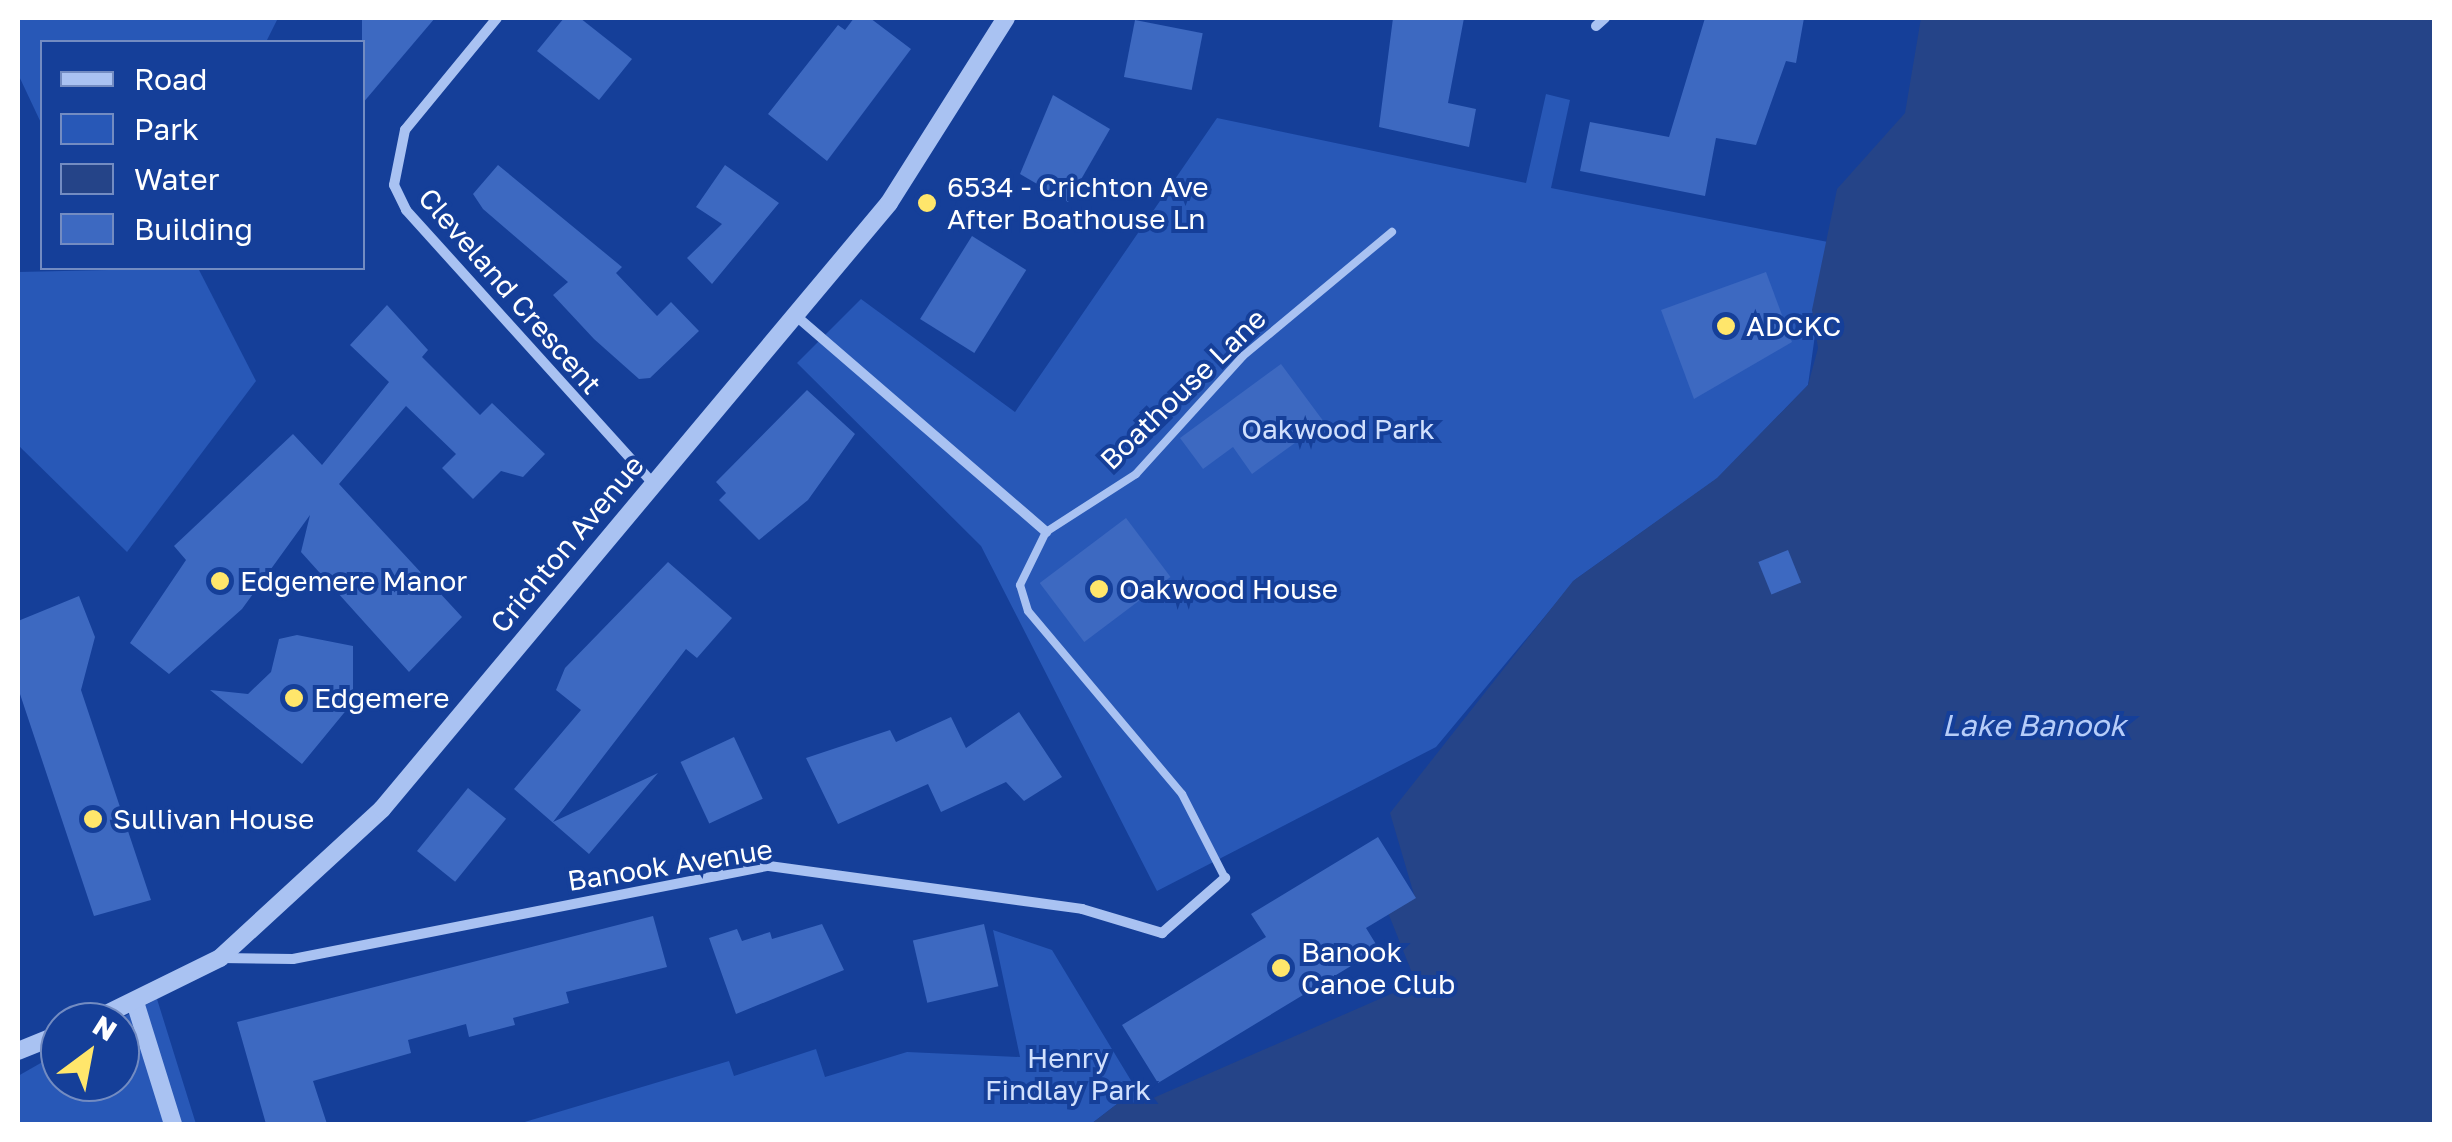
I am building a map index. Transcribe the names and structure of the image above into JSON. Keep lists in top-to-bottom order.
{
  "streets": {
    "street": ["Cleveland Crescent", "Crichton Avenue", "Banook Avenue"],
    "lane": ["Boathouse Lane"]
  },
  "crossings": [
    ["Cleveland Crescent", "Crichton Avenue"],
    ["Crichton Avenue", "Banook Avenue"]
  ],
  "water": ["Lake Banook"],
  "parks": ["Oakwood Park", "Henry Findlay Park"],
  "places": [
    "6534 - Crichton Ave After Boathouse Ln",
    "ADCKC",
    "Edgemere Manor",
    "Oakwood House",
    "Edgemere",
    "Sullivan House",
    "Banook Canoe Club"
  ],
  "legend": [
    "Road",
    "Park",
    "Water",
    "Building"
  ],
  "north": "top right"
}
